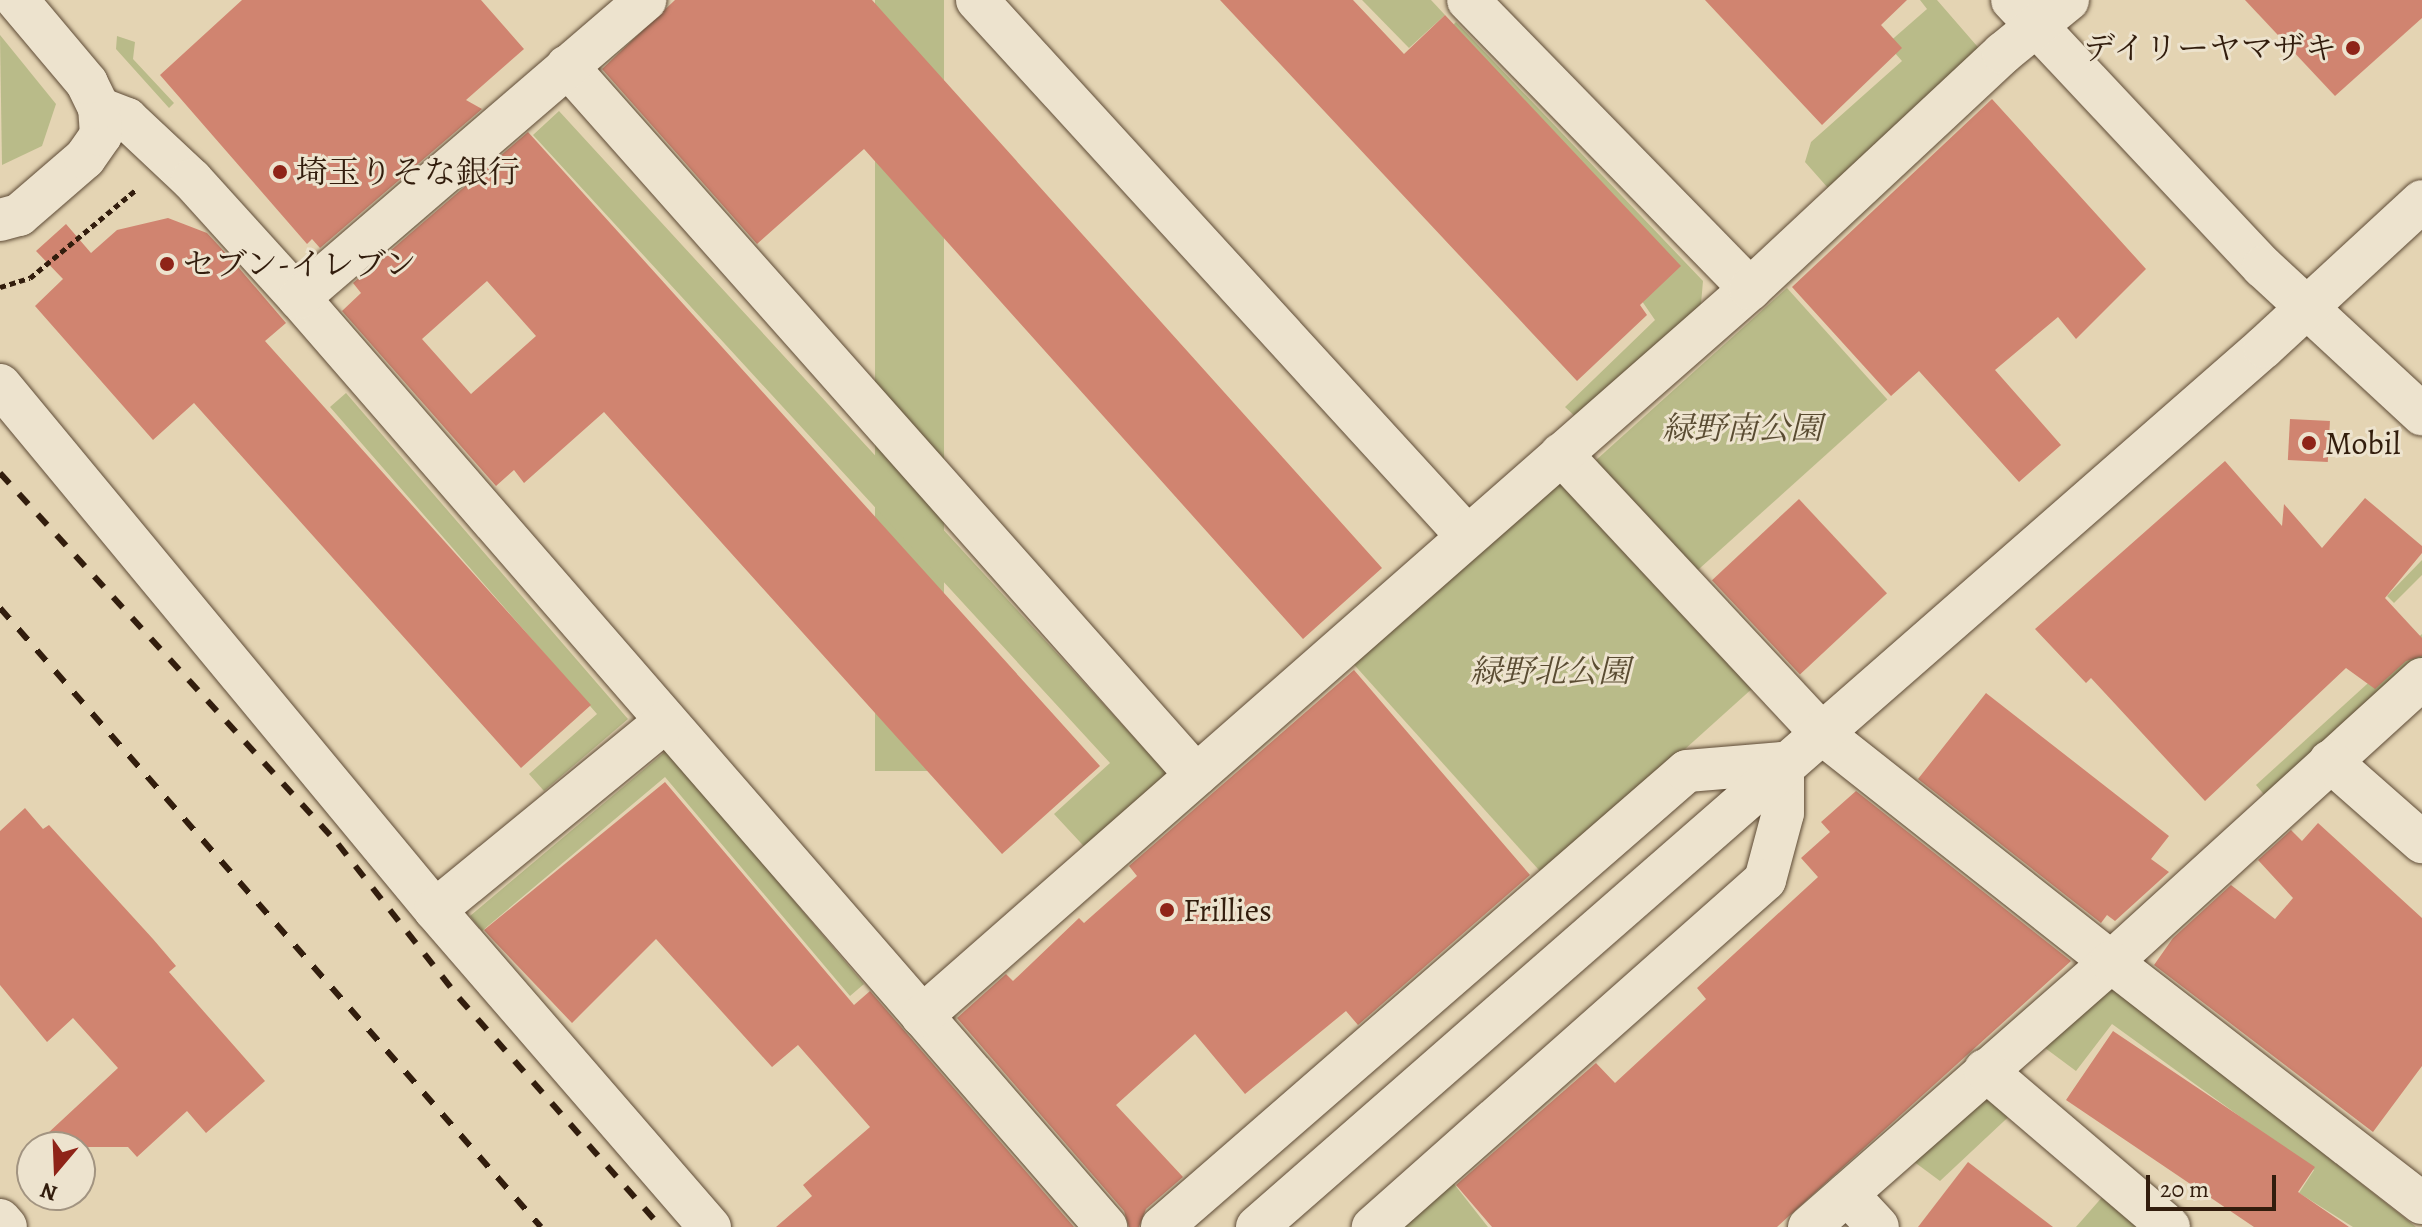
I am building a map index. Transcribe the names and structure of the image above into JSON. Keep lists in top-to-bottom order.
{
  "parks": ["緑野南公園", "緑野北公園"],
  "places": [
    "デイリーヤマザキ",
    "埼玉りそな銀行",
    "セブン-イレブン",
    "Mobil",
    "Frillies"
  ],
  "scale_bar": "20 m",
  "north": "bottom"
}
